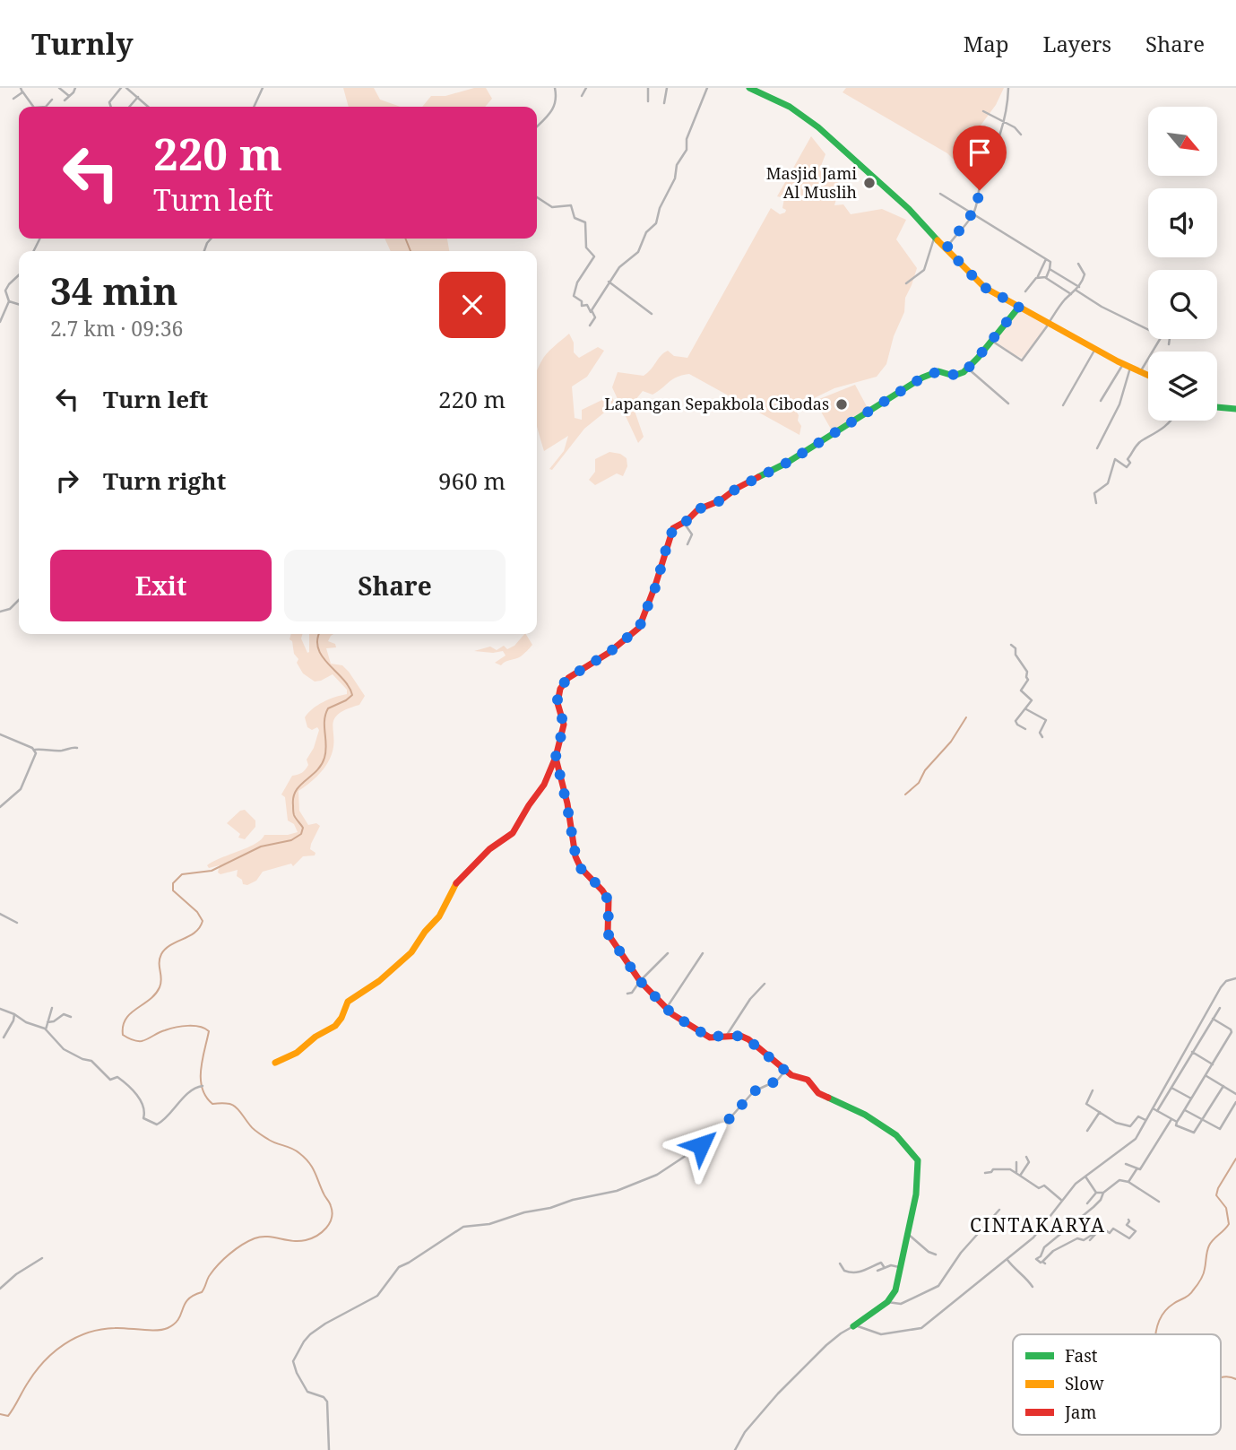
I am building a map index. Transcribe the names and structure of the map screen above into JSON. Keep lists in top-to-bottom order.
{
  "districts": ["CINTAKARYA"],
  "places": ["Masjid Jami Al Muslih", "Lapangan Sepakbola Cibodas"],
  "legend": ["Fast", "Slow", "Jam"],
  "north": "bottom right",
  "page": {
    "header": "Turnly",
    "nav": ["Map", "Layers", "Share"],
    "turn": ["220 m", "Turn left"],
    "heading": ["34 min", "2.7 km · 09:36"],
    "list": [
      {
        "name": "Turn left",
        "value": "220 m"
      },
      {
        "name": "Turn right",
        "value": "960 m"
      }
    ],
    "buttons": ["Exit", "Share"]
  }
}
